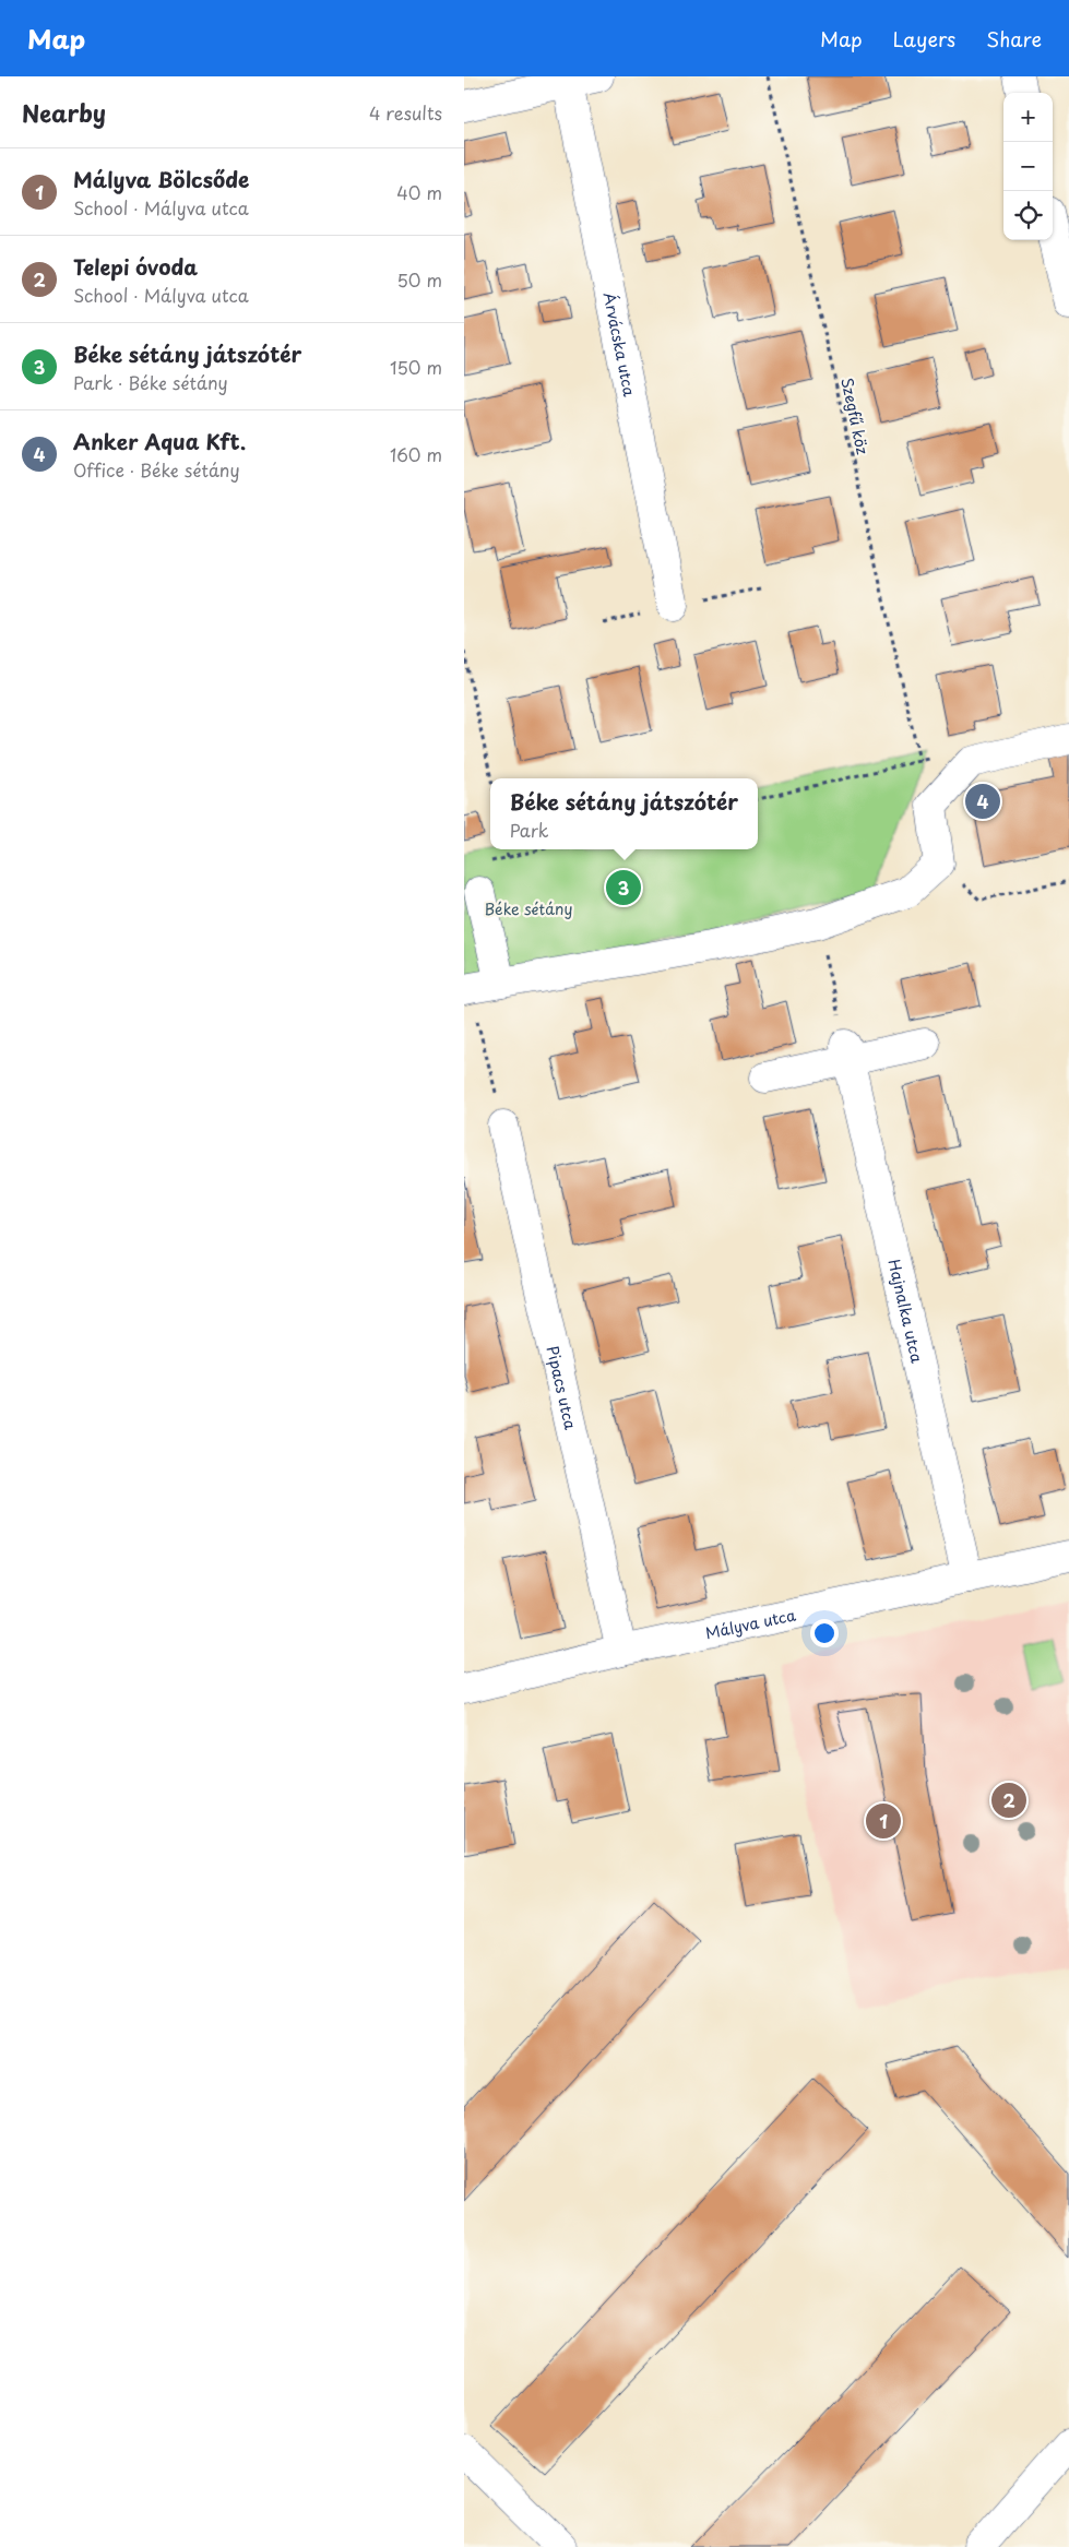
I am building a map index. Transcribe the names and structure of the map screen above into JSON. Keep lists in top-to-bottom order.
{
  "streets": {
    "street": [
      "Árvácska utca",
      "Hajnalka utca",
      "Pipacs utca",
      "Mályva utca"
    ],
    "path": ["Szegfű köz"]
  },
  "crossings": [
    ["Hajnalka utca", "Mályva utca"],
    ["Pipacs utca", "Mályva utca"]
  ],
  "parks": ["Béke sétány"],
  "page": {
    "header": "Map",
    "nav": ["Map", "Layers", "Share"],
    "heading": ["Nearby", "4 results"],
    "map_buttons": ["+", "−"],
    "list": [
      {
        "mark": "1",
        "name": "Mályva Bölcsőde",
        "note": "School · Mályva utca",
        "value": "40 m"
      },
      {
        "mark": "2",
        "name": "Telepi óvoda",
        "note": "School · Mályva utca",
        "value": "50 m"
      },
      {
        "mark": "3",
        "name": "Béke sétány játszótér",
        "note": "Park · Béke sétány",
        "value": "150 m"
      },
      {
        "mark": "4",
        "name": "Anker Aqua Kft.",
        "note": "Office · Béke sétány",
        "value": "160 m"
      }
    ],
    "popup": ["Béke sétány játszótér", "Park"],
    "pins": [
      "4",
      "3",
      "2",
      "1"
    ]
  }
}
